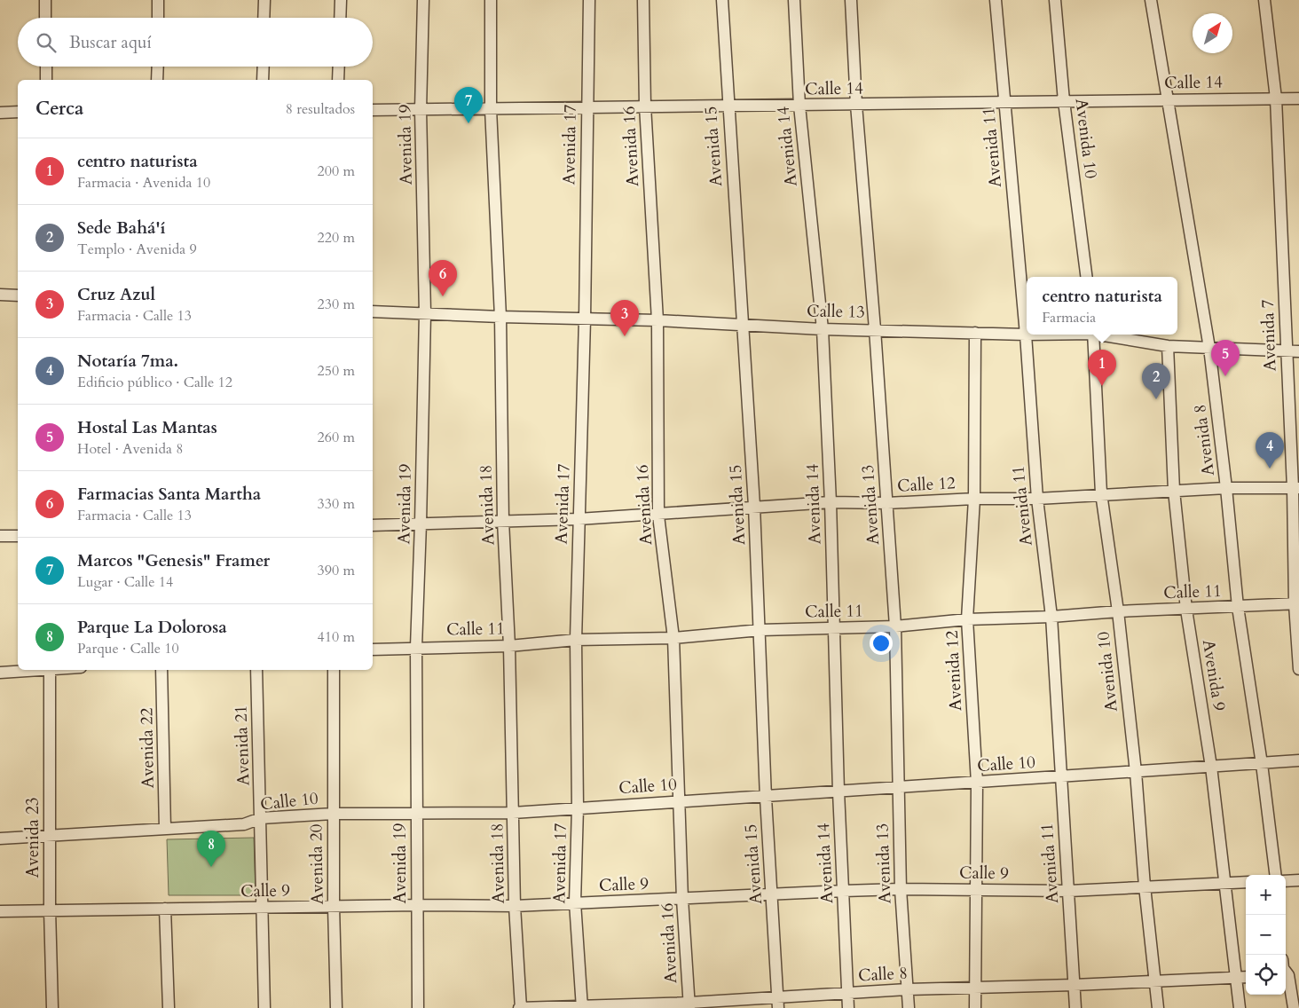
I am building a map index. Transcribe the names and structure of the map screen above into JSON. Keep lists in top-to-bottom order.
{
  "streets": {
    "street": [
      "Calle 14",
      "Avenida 10",
      "Avenida 19",
      "Avenida 17",
      "Avenida 16",
      "Avenida 15",
      "Avenida 14",
      "Avenida 11",
      "Calle 13",
      "Avenida 7",
      "Avenida 8",
      "Calle 12",
      "Avenida 18",
      "Avenida 13",
      "Calle 11",
      "Avenida 12",
      "Avenida 9",
      "Avenida 21",
      "Avenida 22",
      "Calle 10",
      "Avenida 23",
      "Avenida 20",
      "Calle 9",
      "Calle 8"
    ]
  },
  "crossings": [
    ["Calle 14", "Avenida 10"],
    ["Calle 14", "Avenida 19"],
    ["Calle 14", "Avenida 17"],
    ["Calle 14", "Avenida 16"],
    ["Calle 14", "Avenida 15"],
    ["Calle 14", "Avenida 14"],
    ["Calle 14", "Avenida 11"],
    ["Calle 14", "Avenida 7"],
    ["Calle 14", "Avenida 8"],
    ["Calle 14", "Avenida 18"],
    ["Calle 14", "Avenida 13"],
    ["Avenida 10", "Calle 12"],
    ["Avenida 10", "Calle 11"],
    ["Avenida 10", "Calle 10"],
    ["Avenida 10", "Calle 9"],
    ["Avenida 10", "Calle 8"],
    ["Avenida 19", "Calle 13"],
    ["Avenida 19", "Calle 12"],
    ["Avenida 19", "Calle 11"],
    ["Avenida 19", "Calle 10"],
    ["Avenida 19", "Calle 9"],
    ["Avenida 17", "Calle 13"],
    ["Avenida 17", "Calle 12"],
    ["Avenida 17", "Calle 11"],
    ["Avenida 17", "Calle 10"],
    ["Avenida 17", "Calle 9"],
    ["Avenida 17", "Calle 8"],
    ["Avenida 16", "Calle 13"],
    ["Avenida 16", "Calle 12"],
    ["Avenida 16", "Calle 11"],
    ["Avenida 16", "Calle 10"],
    ["Avenida 16", "Calle 9"],
    ["Avenida 16", "Calle 8"],
    ["Avenida 15", "Calle 13"],
    ["Avenida 15", "Calle 12"],
    ["Avenida 15", "Calle 11"],
    ["Avenida 15", "Calle 10"],
    ["Avenida 15", "Calle 9"],
    ["Avenida 15", "Calle 8"],
    ["Avenida 14", "Calle 13"],
    ["Avenida 14", "Calle 12"],
    ["Avenida 14", "Calle 11"],
    ["Avenida 14", "Calle 10"],
    ["Avenida 14", "Calle 9"],
    ["Avenida 14", "Calle 8"],
    ["Avenida 11", "Calle 13"],
    ["Avenida 11", "Calle 12"],
    ["Avenida 11", "Calle 11"],
    ["Avenida 11", "Calle 10"],
    ["Avenida 11", "Calle 9"],
    ["Avenida 11", "Calle 8"],
    ["Calle 13", "Avenida 7"],
    ["Calle 13", "Avenida 8"],
    ["Calle 13", "Avenida 18"],
    ["Calle 13", "Avenida 13"],
    ["Calle 13", "Avenida 12"],
    ["Calle 13", "Avenida 9"],
    ["Avenida 7", "Calle 12"],
    ["Avenida 7", "Calle 11"],
    ["Avenida 8", "Calle 12"],
    ["Avenida 8", "Calle 11"],
    ["Avenida 8", "Calle 10"],
    ["Calle 12", "Avenida 18"],
    ["Calle 12", "Avenida 13"],
    ["Calle 12", "Avenida 12"],
    ["Calle 12", "Avenida 9"],
    ["Avenida 18", "Calle 11"],
    ["Avenida 18", "Calle 10"],
    ["Avenida 18", "Calle 9"],
    ["Avenida 18", "Calle 8"],
    ["Avenida 13", "Calle 11"],
    ["Avenida 13", "Calle 10"],
    ["Avenida 13", "Calle 9"],
    ["Avenida 13", "Calle 8"],
    ["Calle 11", "Avenida 12"],
    ["Calle 11", "Avenida 9"],
    ["Avenida 12", "Calle 10"],
    ["Avenida 12", "Calle 9"],
    ["Avenida 12", "Calle 8"],
    ["Avenida 9", "Calle 10"],
    ["Avenida 9", "Calle 9"],
    ["Avenida 9", "Calle 8"],
    ["Avenida 21", "Calle 10"],
    ["Avenida 21", "Calle 9"],
    ["Avenida 22", "Calle 10"],
    ["Calle 10", "Avenida 23"],
    ["Calle 10", "Avenida 20"],
    ["Avenida 23", "Calle 9"],
    ["Avenida 20", "Calle 9"]
  ],
  "north": "top right",
  "page": {
    "search": "Buscar aquí",
    "heading": ["Cerca", "8 resultados"],
    "pins": [
      "7",
      "6",
      "3",
      "5",
      "1",
      "2",
      "4",
      "8"
    ],
    "list": [
      {
        "mark": "1",
        "name": "centro naturista",
        "note": "Farmacia · Avenida 10",
        "value": "200 m"
      },
      {
        "mark": "2",
        "name": "Sede Bahá'í",
        "note": "Templo · Avenida 9",
        "value": "220 m"
      },
      {
        "mark": "3",
        "name": "Cruz Azul",
        "note": "Farmacia · Calle 13",
        "value": "230 m"
      },
      {
        "mark": "4",
        "name": "Notaría 7ma.",
        "note": "Edificio público · Calle 12",
        "value": "250 m"
      },
      {
        "mark": "5",
        "name": "Hostal Las Mantas",
        "note": "Hotel · Avenida 8",
        "value": "260 m"
      },
      {
        "mark": "6",
        "name": "Farmacias Santa Martha",
        "note": "Farmacia · Calle 13",
        "value": "330 m"
      },
      {
        "mark": "7",
        "name": "Marcos \"Genesis\" Framer",
        "note": "Lugar · Calle 14",
        "value": "390 m"
      },
      {
        "mark": "8",
        "name": "Parque La Dolorosa",
        "note": "Parque · Calle 10",
        "value": "410 m"
      }
    ],
    "popup": ["centro naturista", "Farmacia"],
    "map_buttons": ["+", "−"]
  }
}
